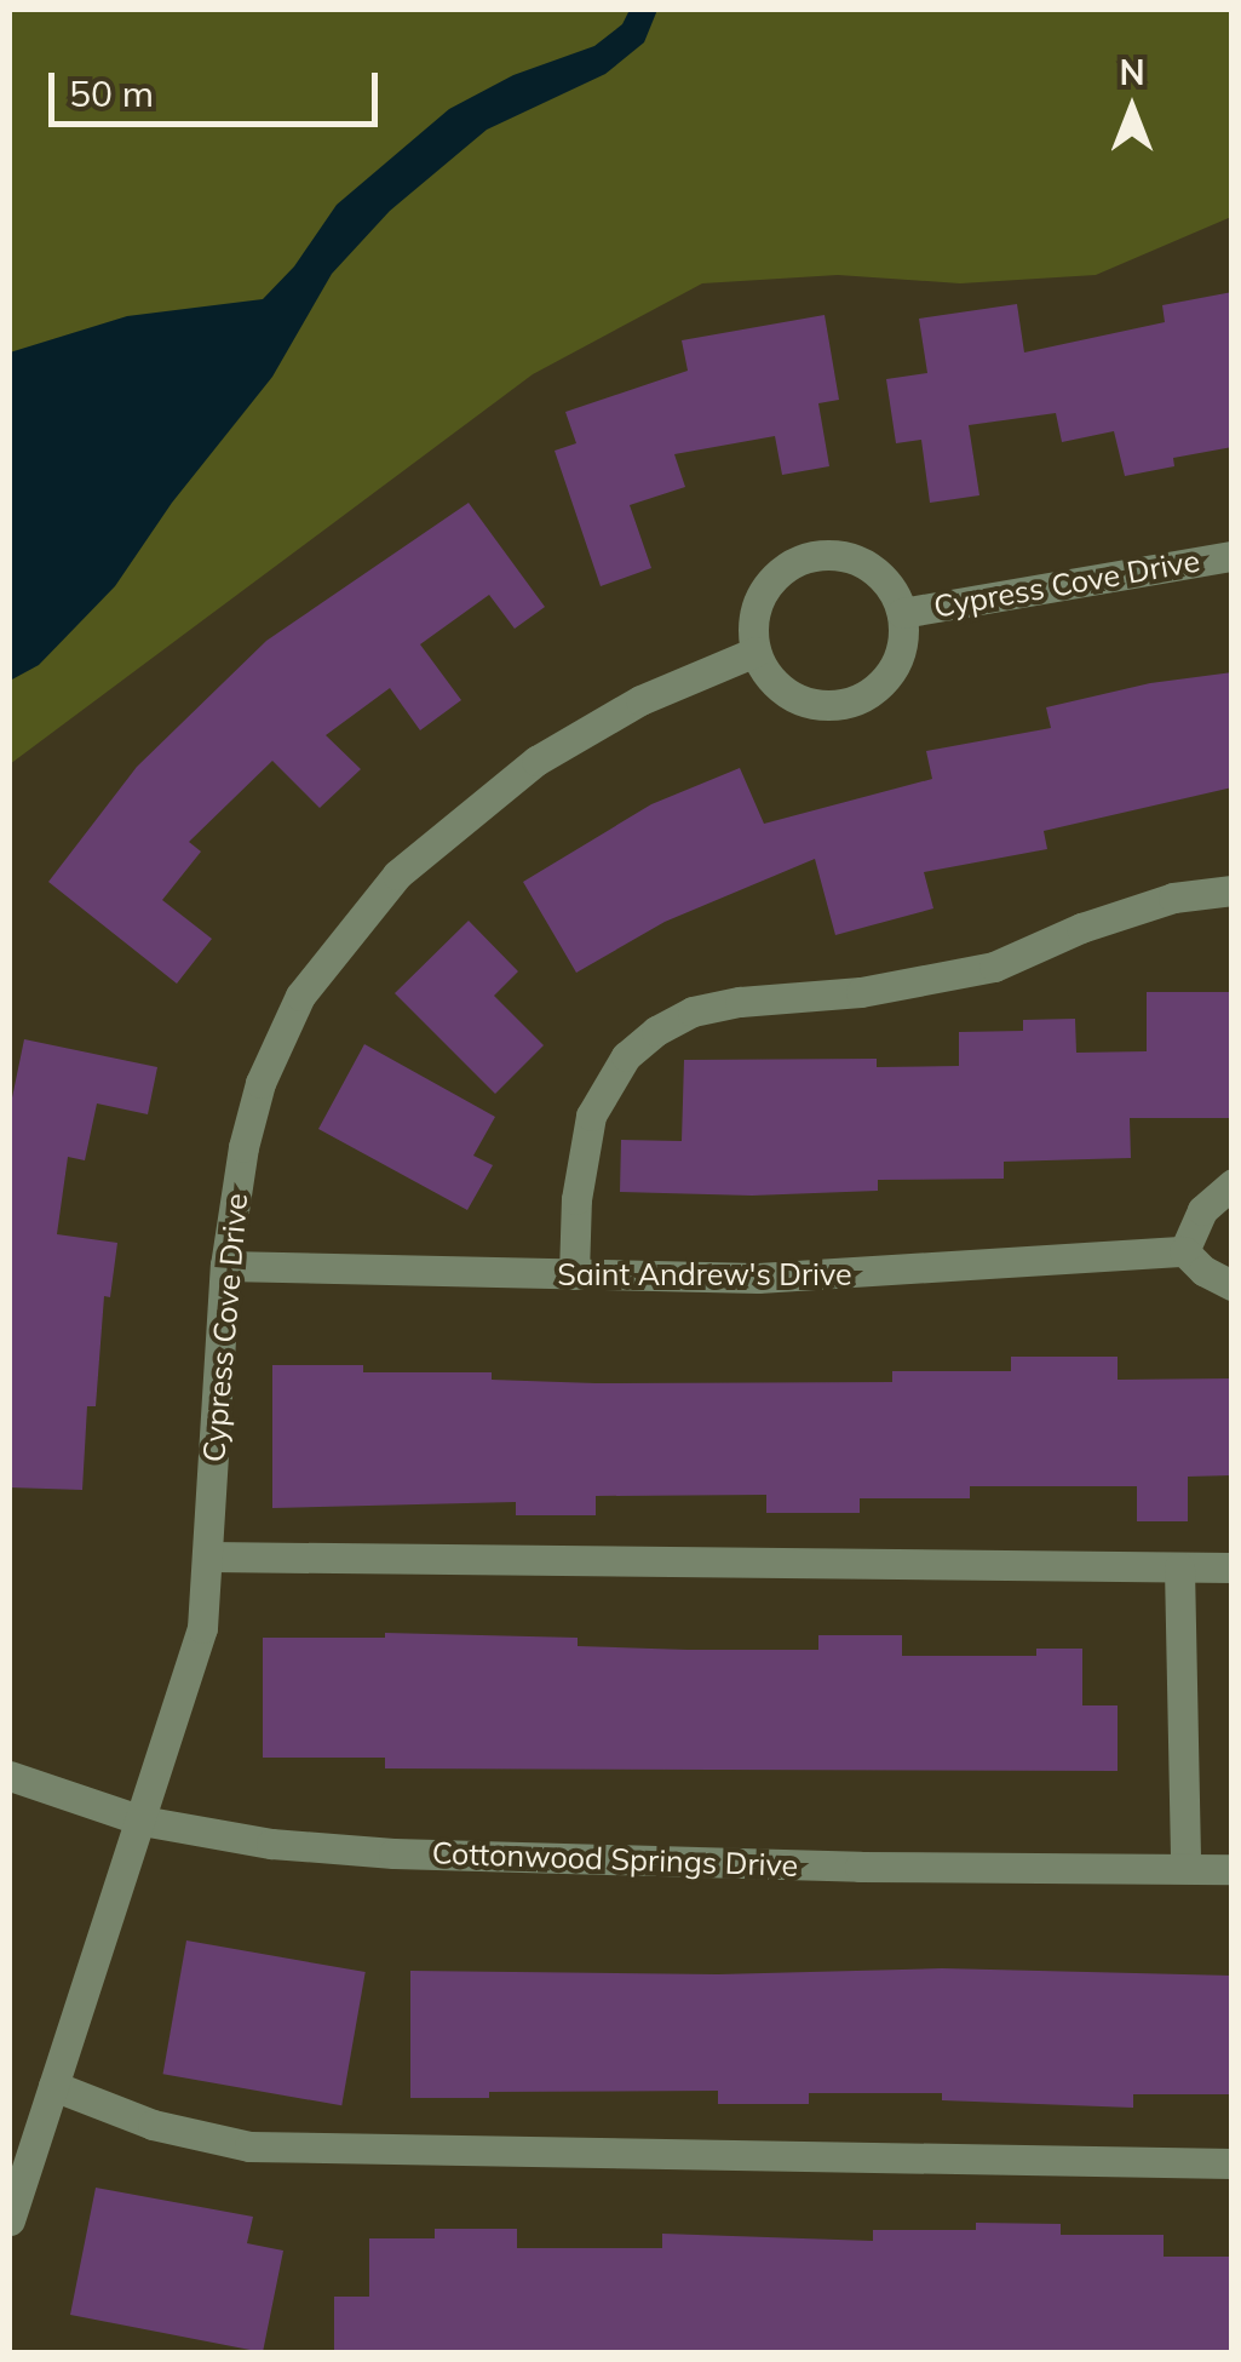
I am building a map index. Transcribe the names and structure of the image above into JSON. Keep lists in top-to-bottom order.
{
  "streets": {
    "street": ["Cypress Cove Drive", "Saint Andrew's Drive", "Cottonwood Springs Drive"]
  },
  "crossings": [
    ["Cypress Cove Drive", "Saint Andrew's Drive"],
    ["Cypress Cove Drive", "Cottonwood Springs Drive"]
  ],
  "scale_bar": "50 m",
  "north": "top"
}
